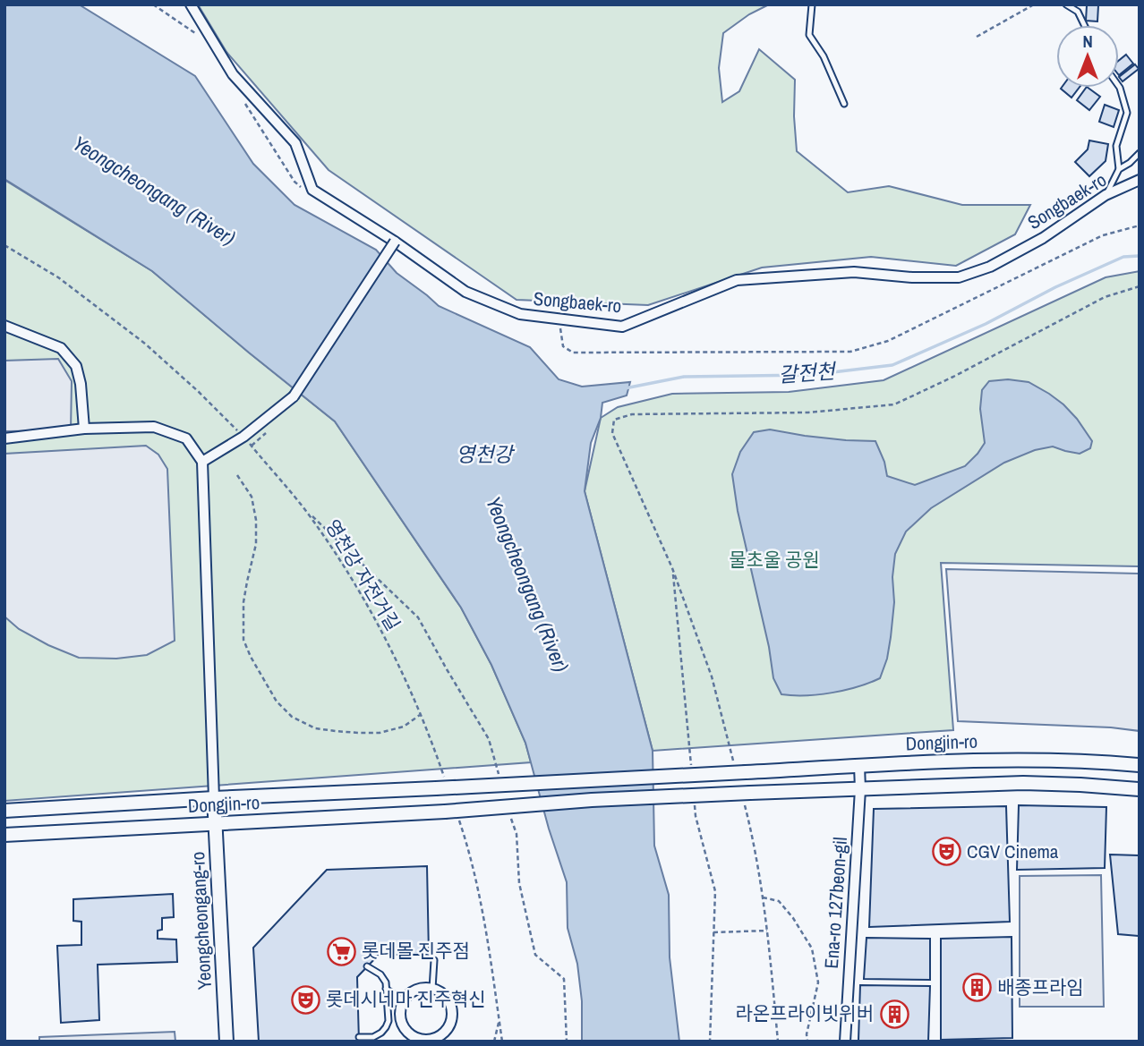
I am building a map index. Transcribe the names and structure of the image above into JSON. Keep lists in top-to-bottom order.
{
  "streets": {
    "street": [
      "Songbaek-ro",
      "Dongjin-ro",
      "Ena-ro 127beon-gil",
      "Yeongcheongang-ro"
    ],
    "path": ["영천강 자전거길"]
  },
  "crossings": [
    ["영천강 자전거길", "Dongjin-ro"],
    ["Dongjin-ro", "Ena-ro 127beon-gil"],
    ["Dongjin-ro", "Yeongcheongang-ro"]
  ],
  "water": ["Yeongcheongang (River)", "갈전천", "영천강"],
  "parks": ["물초울 공원"],
  "places": {
    "theatre": ["CGV Cinema", "롯데시네마 진주혁신"],
    "supermarket": ["롯데몰 진주점"],
    "building": ["배종프라임", "라온프라이빗위버"]
  },
  "north": "top"
}
